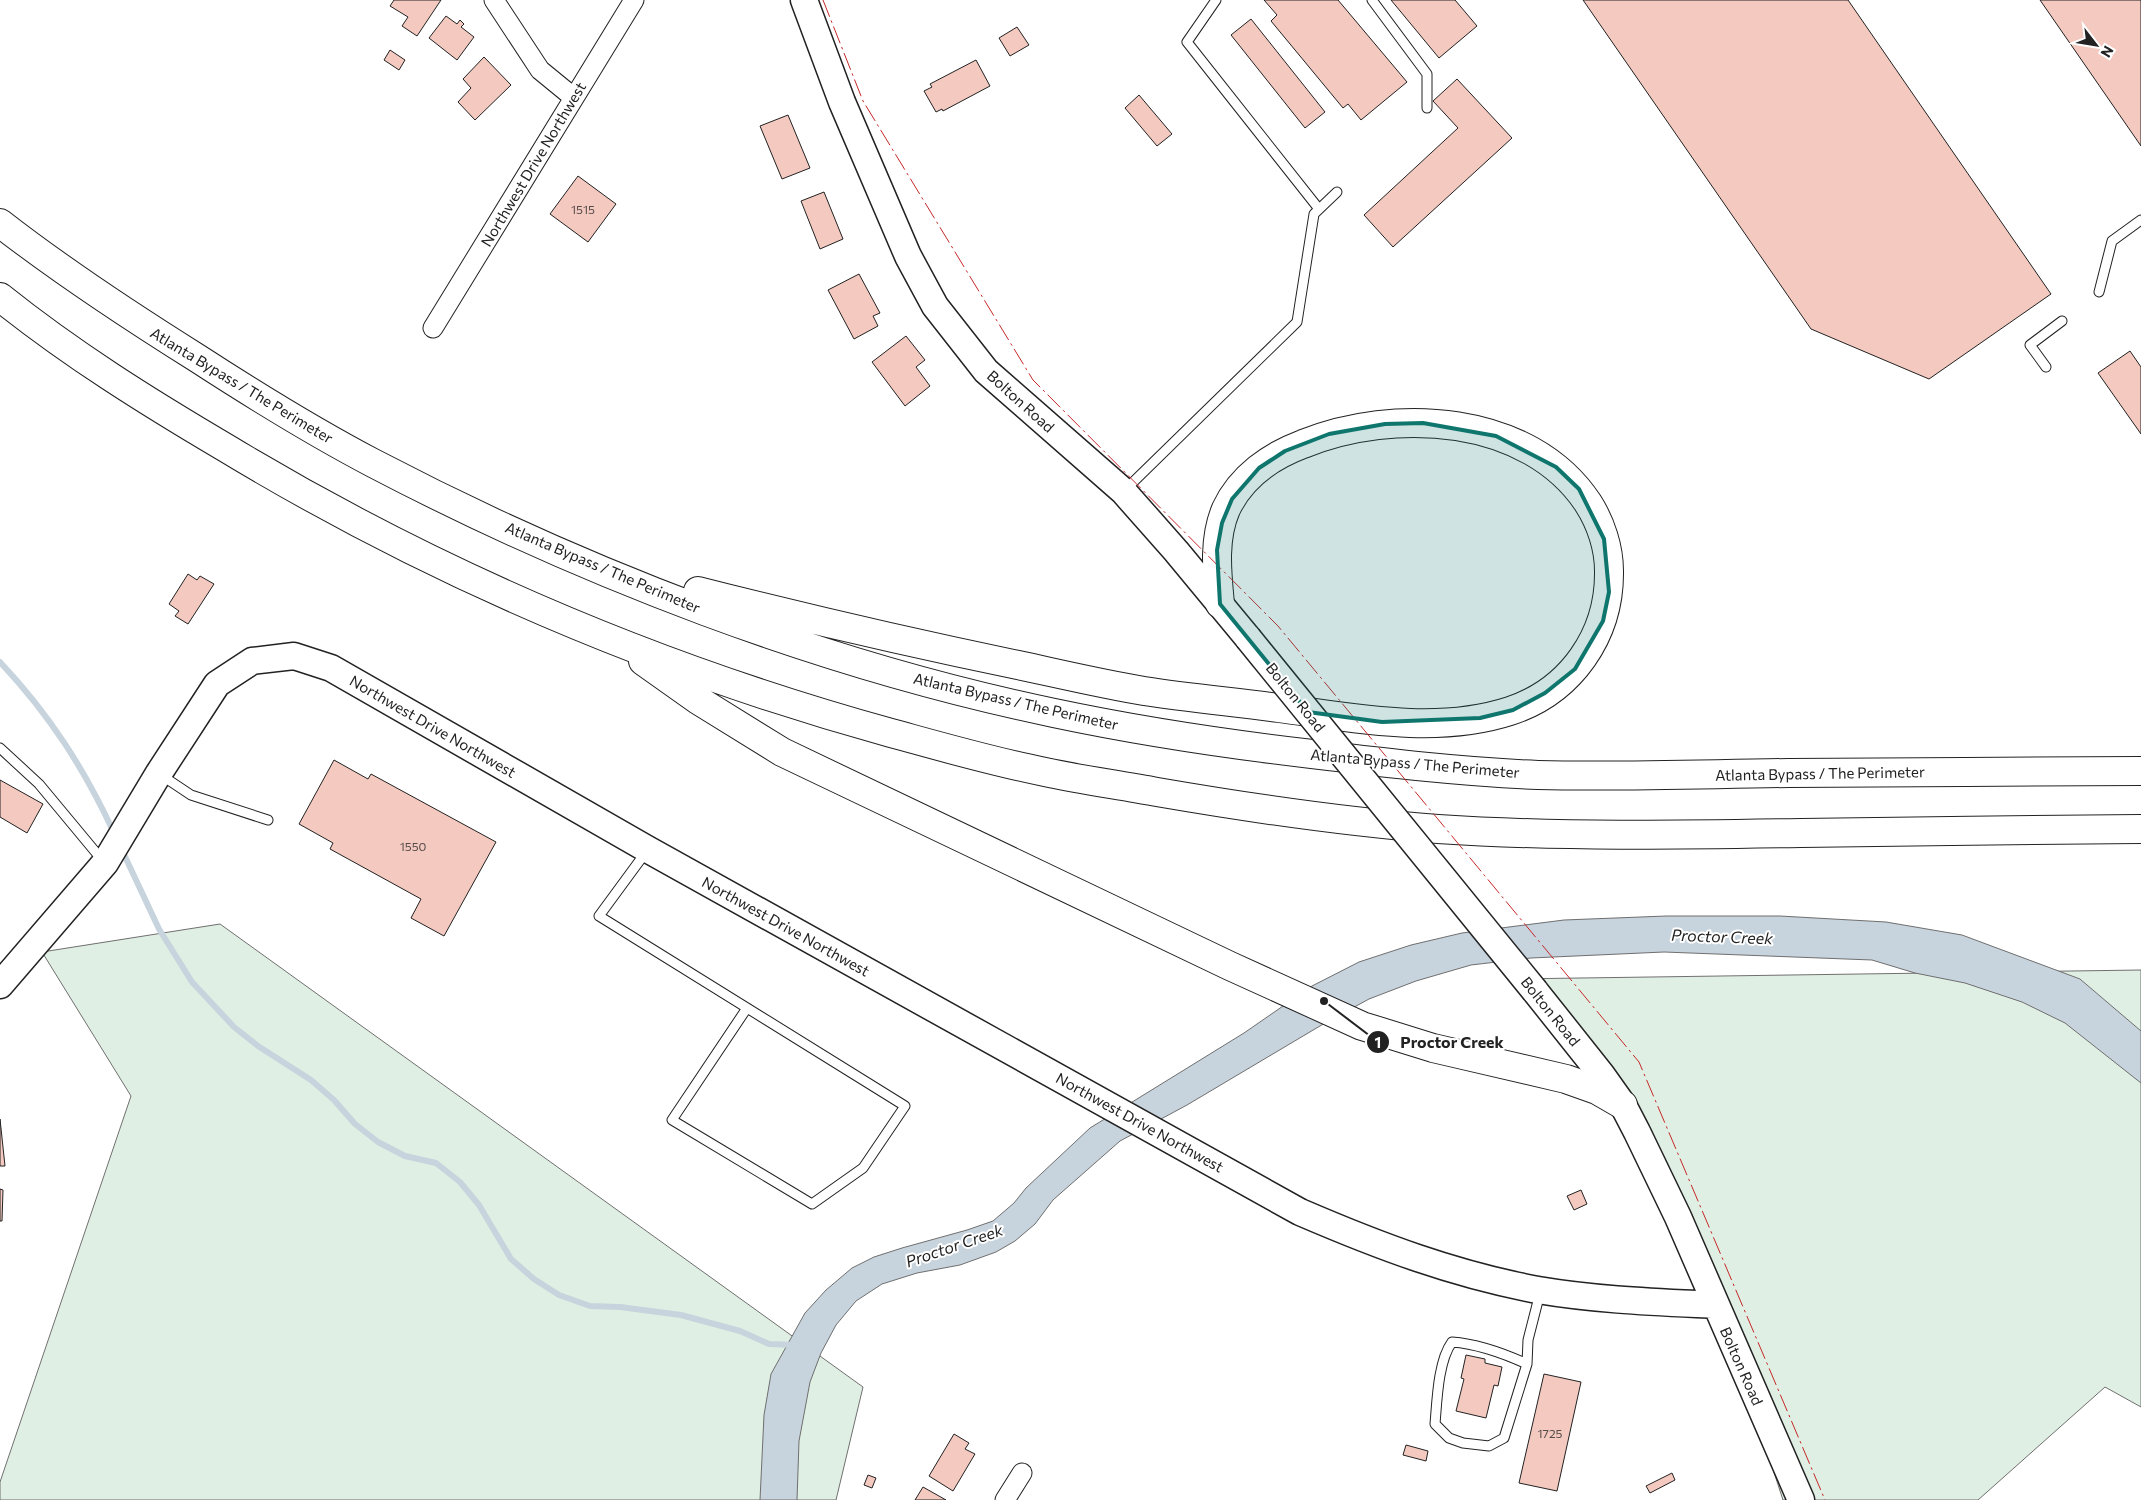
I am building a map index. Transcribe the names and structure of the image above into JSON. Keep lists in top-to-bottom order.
{
  "streets": {
    "highway": ["Atlanta Bypass / The Perimeter"],
    "street": ["Northwest Drive Northwest", "Bolton Road"]
  },
  "crossings": [
    ["Northwest Drive Northwest", "Bolton Road"]
  ],
  "water": ["Proctor Creek"],
  "places": ["Proctor Creek"],
  "house_numbers": ["1515", "1550", "1725"],
  "north": "bottom right"
}
